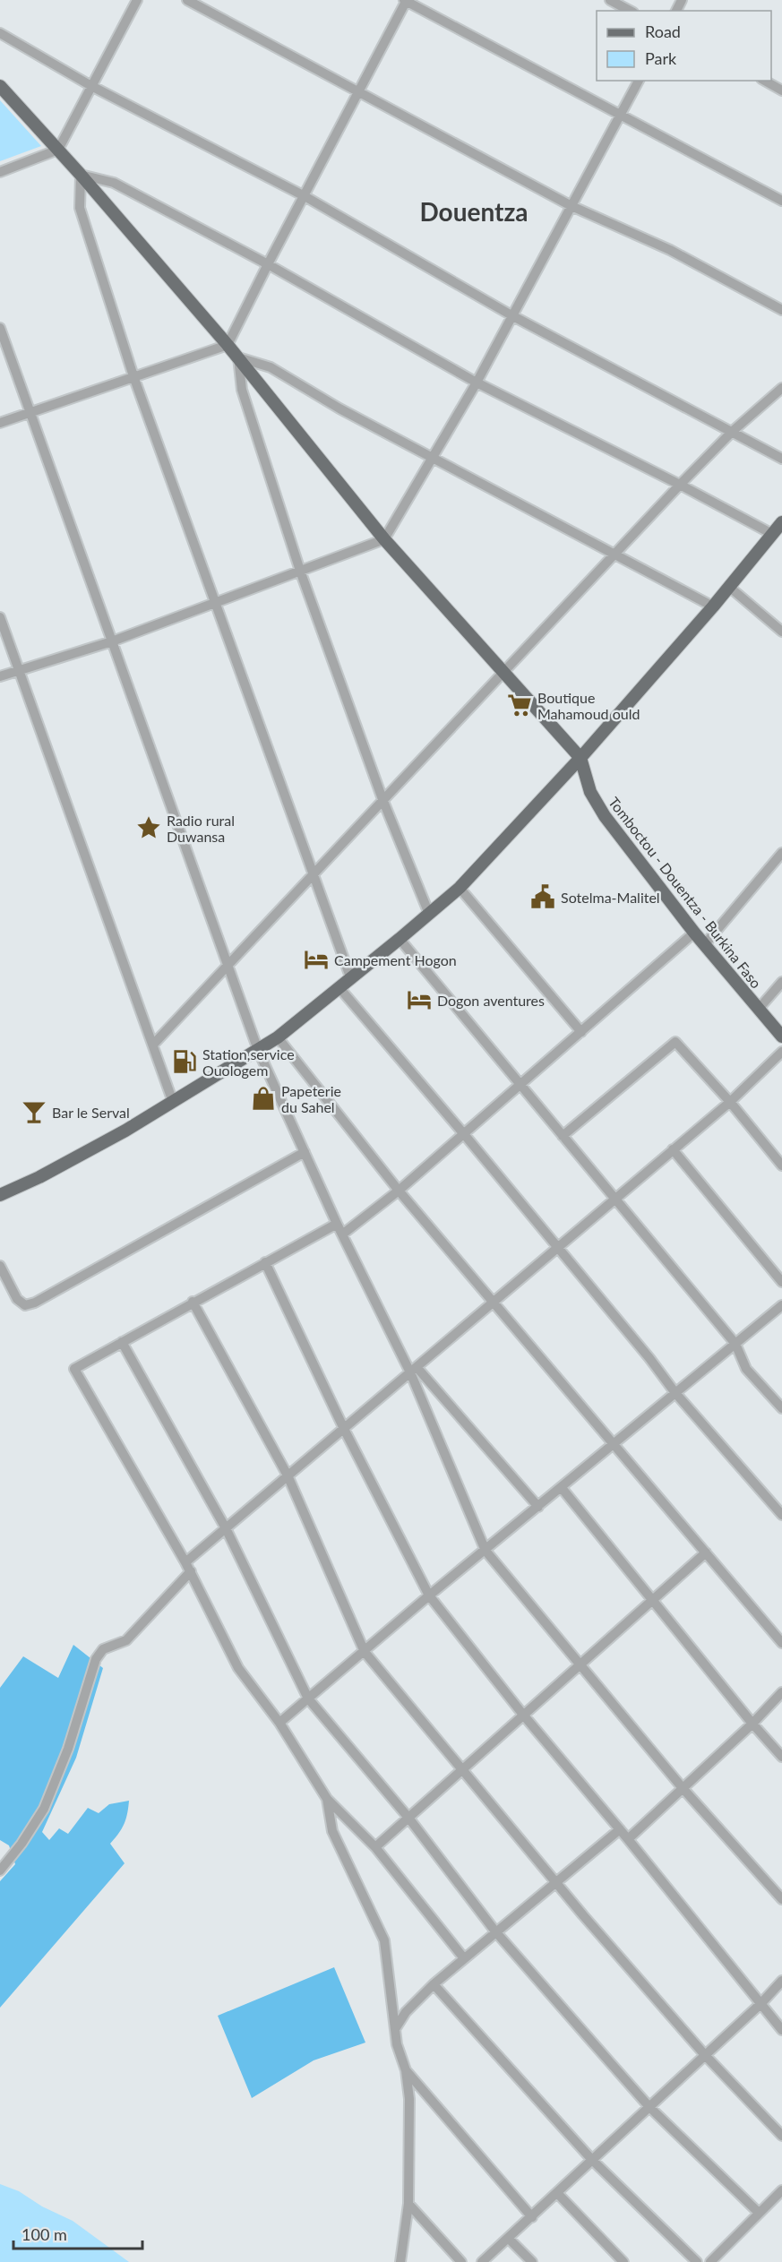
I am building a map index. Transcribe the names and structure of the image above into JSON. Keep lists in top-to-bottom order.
{
  "streets": {
    "main road": ["Tomboctou - Douentza - Burkina Faso"]
  },
  "districts": ["Douentza"],
  "places": {
    "supermarket": ["Boutique Mahamoud ould"],
    "place": ["Radio rural Duwansa"],
    "public building": ["Sotelma-Malitel"],
    "hotel": ["Campement Hogon", "Dogon aventures"],
    "fuel station": ["Station,service Ouologem"],
    "shop": ["Papeterie du Sahel"],
    "bar": ["Bar le Serval"]
  },
  "legend": ["Road", "Park"],
  "scale_bar": "100 m"
}
